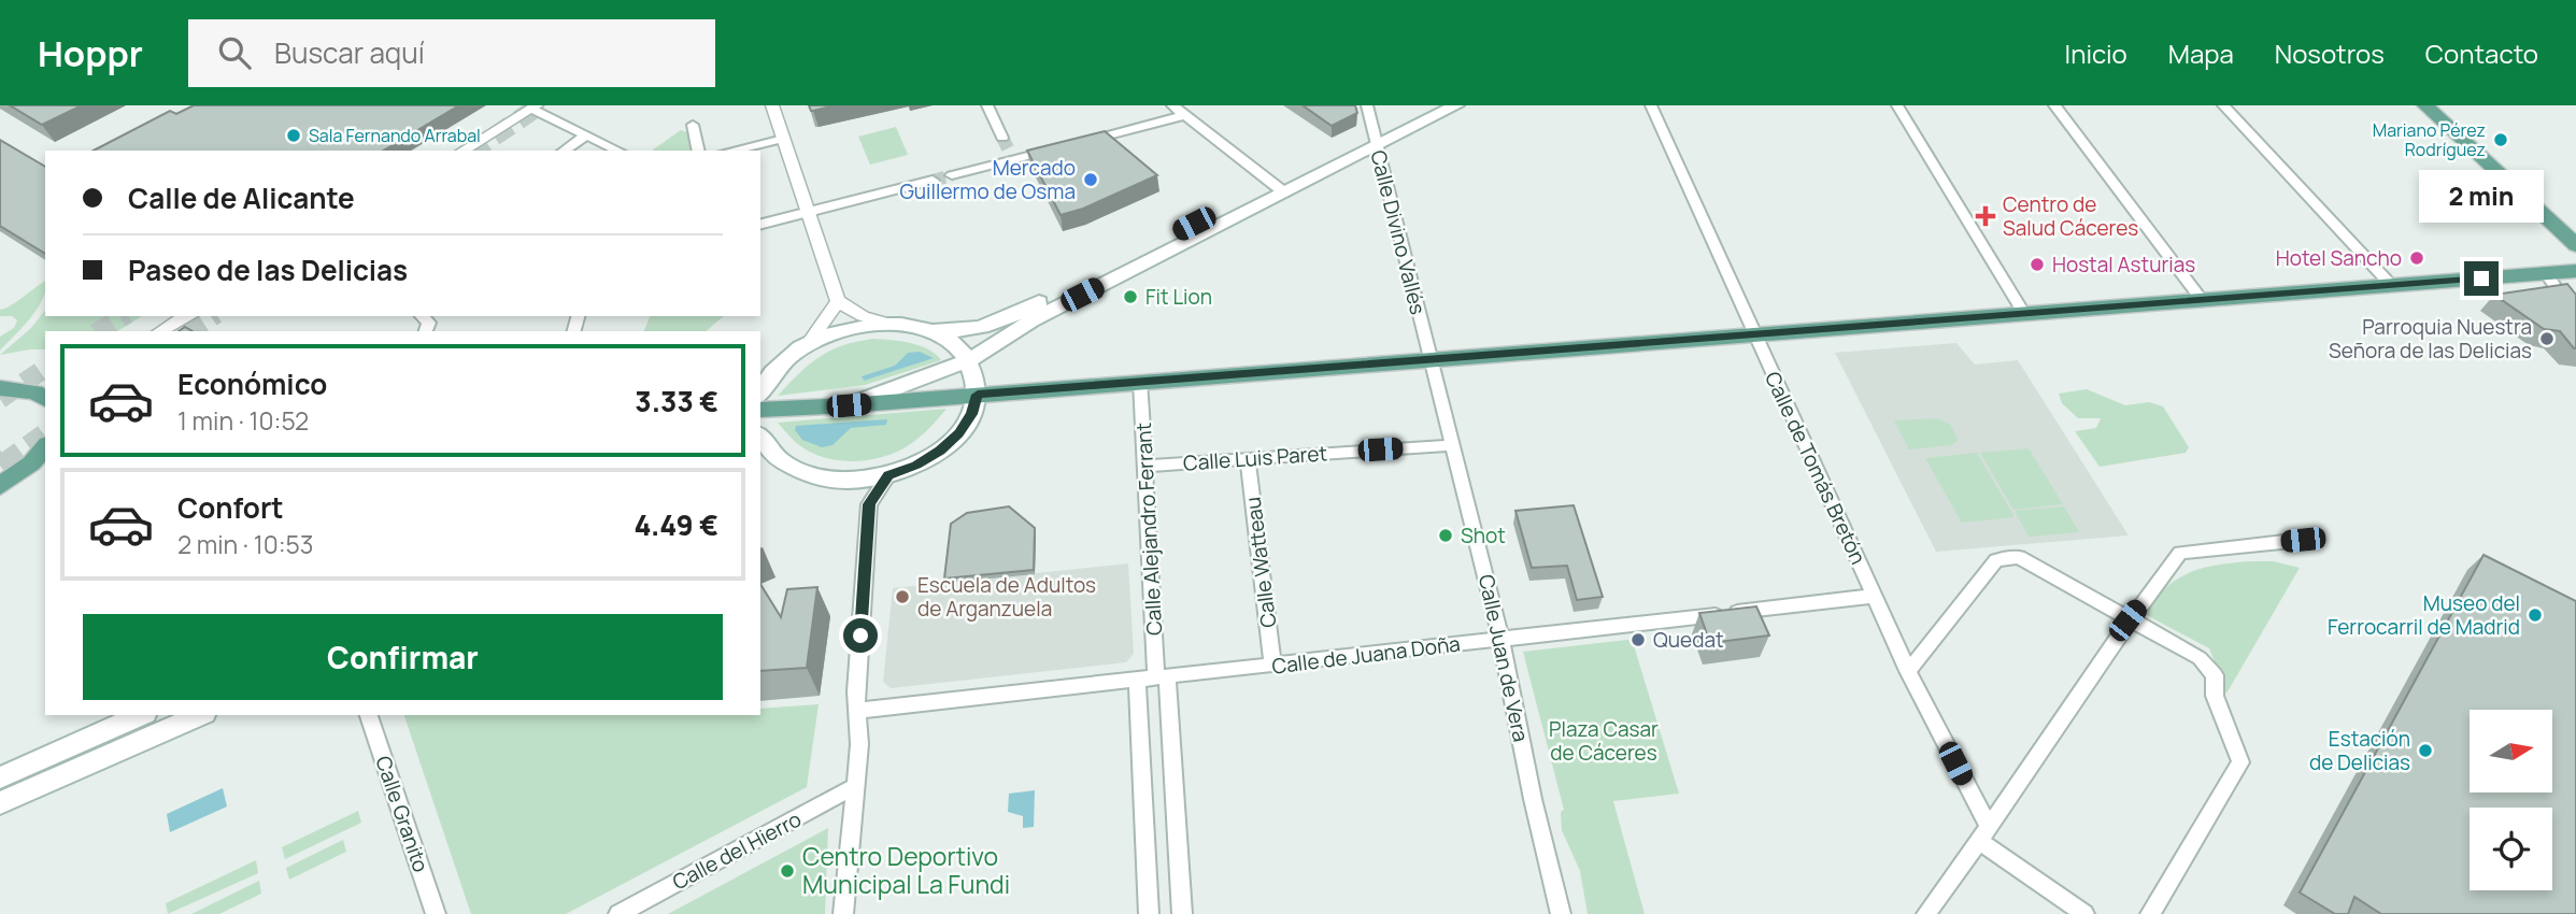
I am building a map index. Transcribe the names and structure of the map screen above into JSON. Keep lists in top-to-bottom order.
{
  "streets": {
    "street": [
      "Calle Divino Vallés",
      "Calle Luis Paret",
      "Calle de Tomás Bretón",
      "Calle Alejandro Ferrant",
      "Calle Watteau",
      "Calle de Juana Doña",
      "Calle Juan de Vera",
      "Calle Granito",
      "Calle del Hierro"
    ]
  },
  "crossings": [
    ["Calle Divino Vallés", "Calle Juan de Vera"],
    ["Calle Luis Paret", "Calle Alejandro Ferrant"],
    ["Calle Luis Paret", "Calle Watteau"],
    ["Calle Luis Paret", "Calle Juan de Vera"],
    ["Calle de Tomás Bretón", "Calle de Juana Doña"],
    ["Calle Alejandro Ferrant", "Calle de Juana Doña"],
    ["Calle Watteau", "Calle de Juana Doña"],
    ["Calle de Juana Doña", "Calle Juan de Vera"]
  ],
  "parks": ["Plaza Casar de Cáceres"],
  "places": {
    "other": [
      "Sala Fernando Arrabal",
      "Mariano Pérez Rodríguez",
      "Mercado Guillermo de Osma",
      "Hotel Sancho",
      "Hostal Asturias",
      "Fit Lion",
      "Parroquia Nuestra Señora de las Delicias",
      "Shot",
      "Escuela de Adultos de Arganzuela",
      "Museo del Ferrocarril de Madrid",
      "Quedat",
      "Estación de Delicias",
      "Centro Deportivo Municipal La Fundi"
    ],
    "health": ["Centro de Salud Cáceres"]
  },
  "north": "right",
  "page": {
    "header": "Hoppr",
    "search": "Buscar aquí",
    "nav": [
      "Inicio",
      "Mapa",
      "Nosotros",
      "Contacto"
    ],
    "banner": ["Calle de Alicante", "Paseo de las Delicias"],
    "bubble": "2 min",
    "list": [
      {
        "name": "Económico",
        "note": "1 min · 10:52",
        "value": "3.33 €"
      },
      {
        "name": "Confort",
        "note": "2 min · 10:53",
        "value": "4.49 €"
      }
    ],
    "buttons": "Confirmar"
  }
}
